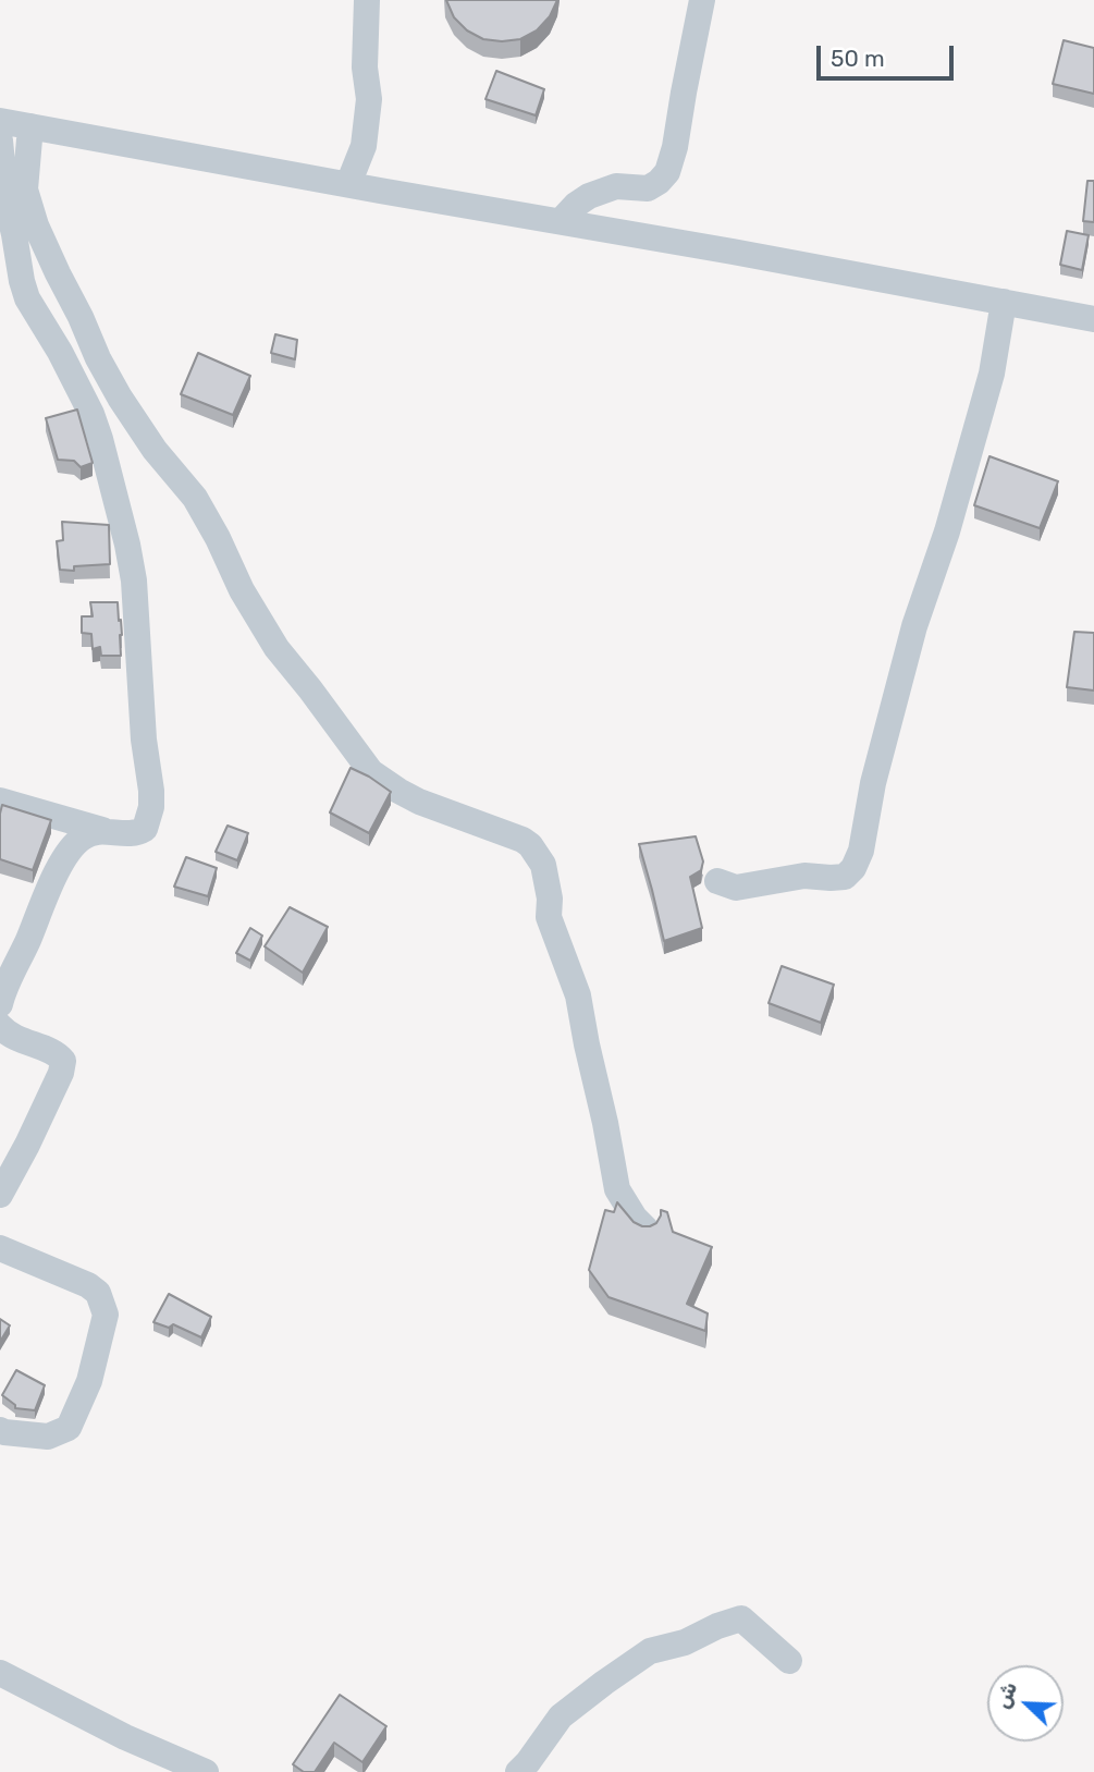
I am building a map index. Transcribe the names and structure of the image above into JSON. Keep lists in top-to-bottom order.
{
  "scale_bar": "50 m",
  "north": "top left"
}
